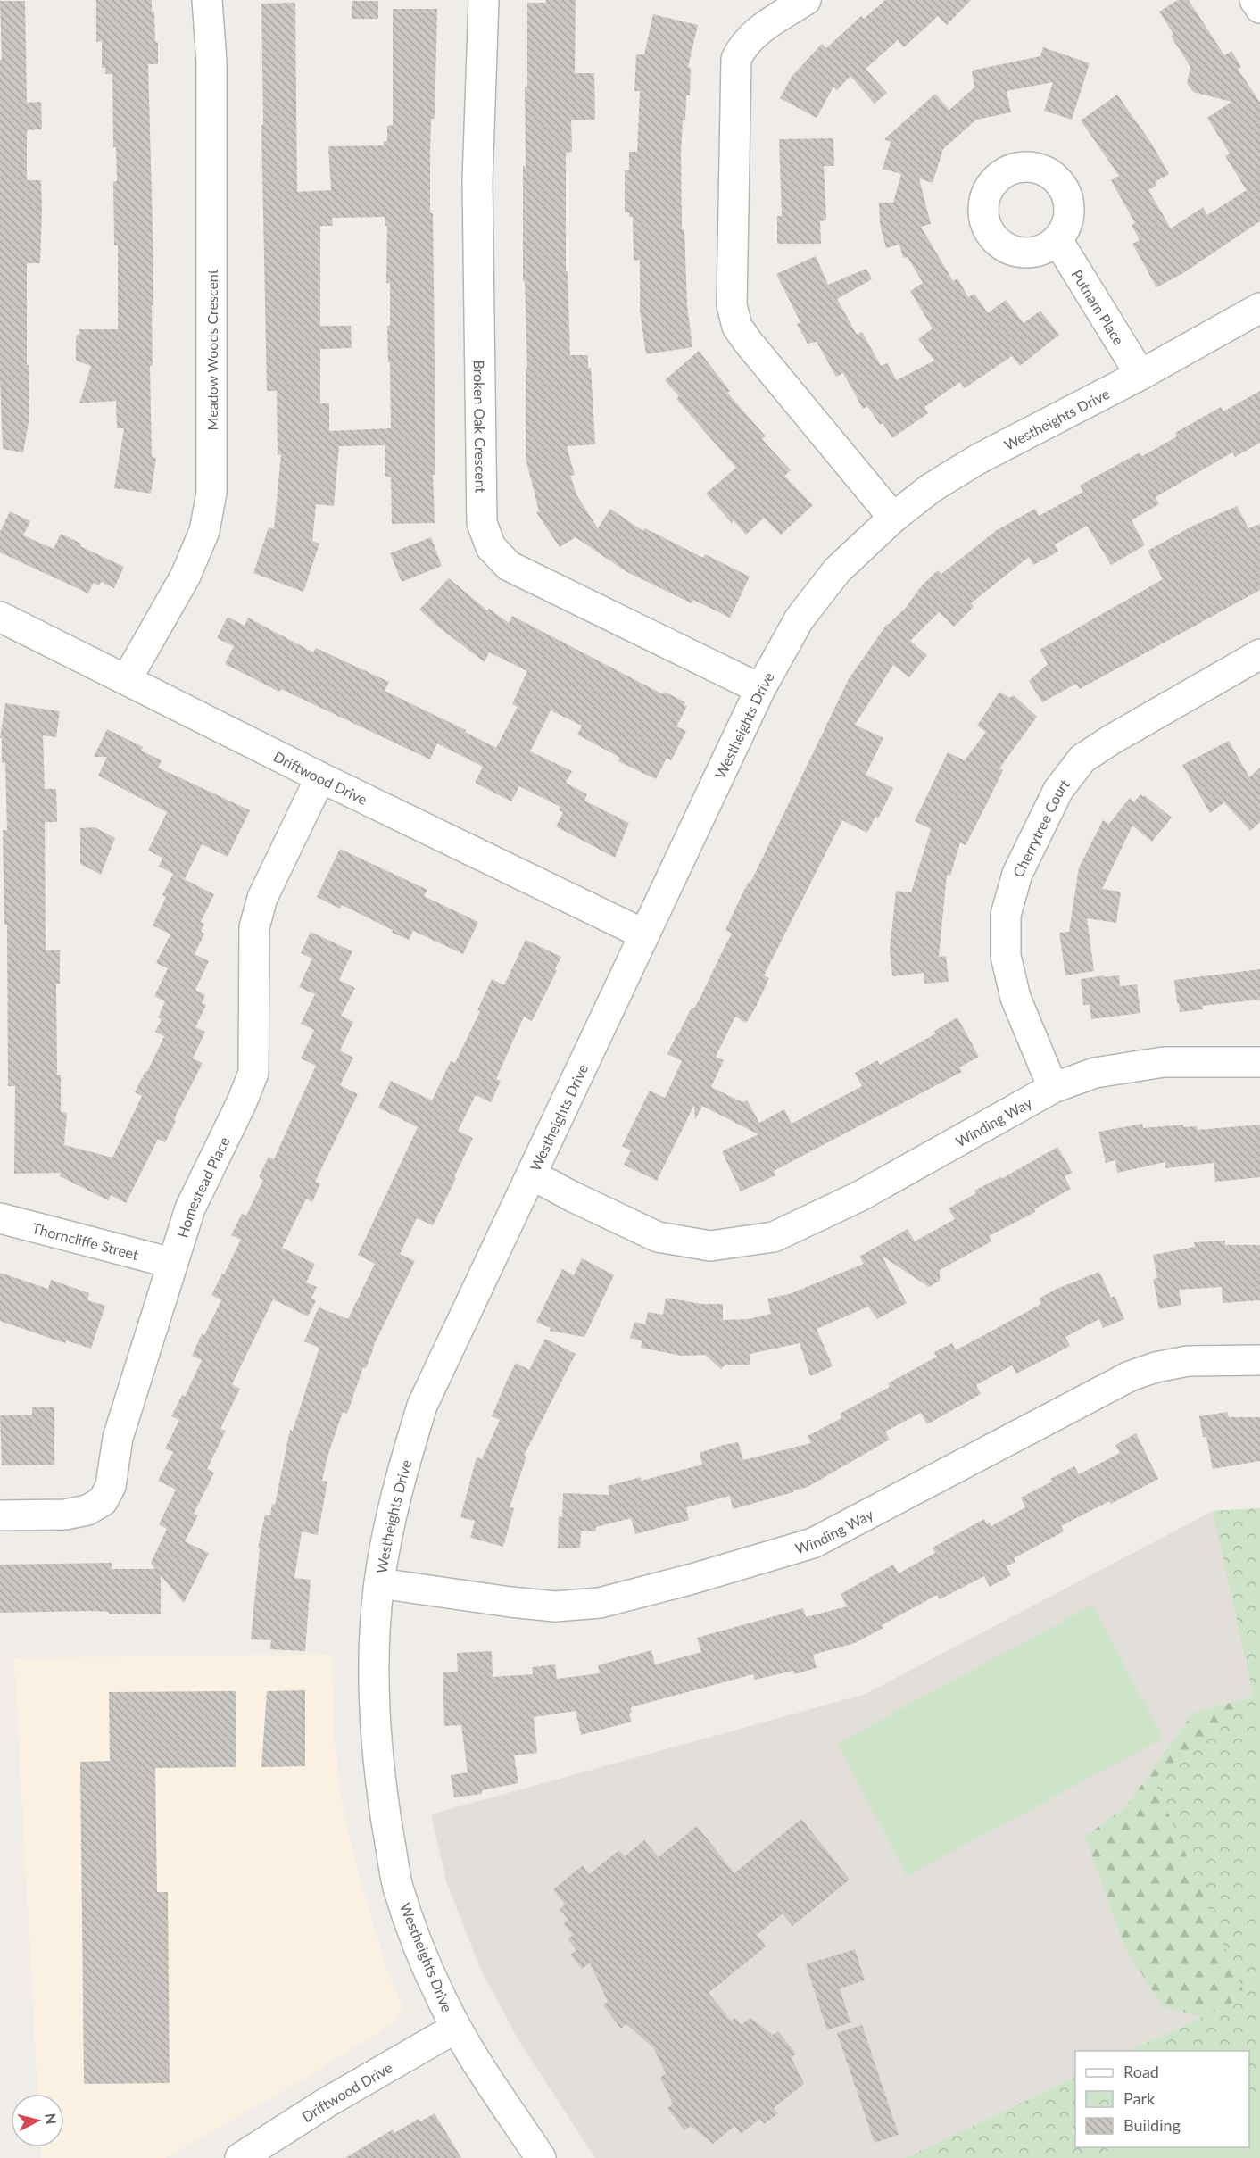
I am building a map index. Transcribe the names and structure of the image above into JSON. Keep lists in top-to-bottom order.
{
  "streets": {
    "street": [
      "Putnam Place",
      "Meadow Woods Crescent",
      "Westheights Drive",
      "Broken Oak Crescent",
      "Driftwood Drive",
      "Cherrytree Court",
      "Winding Way",
      "Homestead Place",
      "Thorncliffe Street"
    ]
  },
  "crossings": [
    ["Putnam Place", "Westheights Drive"],
    ["Meadow Woods Crescent", "Driftwood Drive"],
    ["Westheights Drive", "Broken Oak Crescent"],
    ["Westheights Drive", "Driftwood Drive"],
    ["Westheights Drive", "Winding Way"],
    ["Driftwood Drive", "Homestead Place"],
    ["Cherrytree Court", "Winding Way"],
    ["Homestead Place", "Thorncliffe Street"]
  ],
  "legend": ["Road", "Park", "Building"],
  "north": "right"
}
